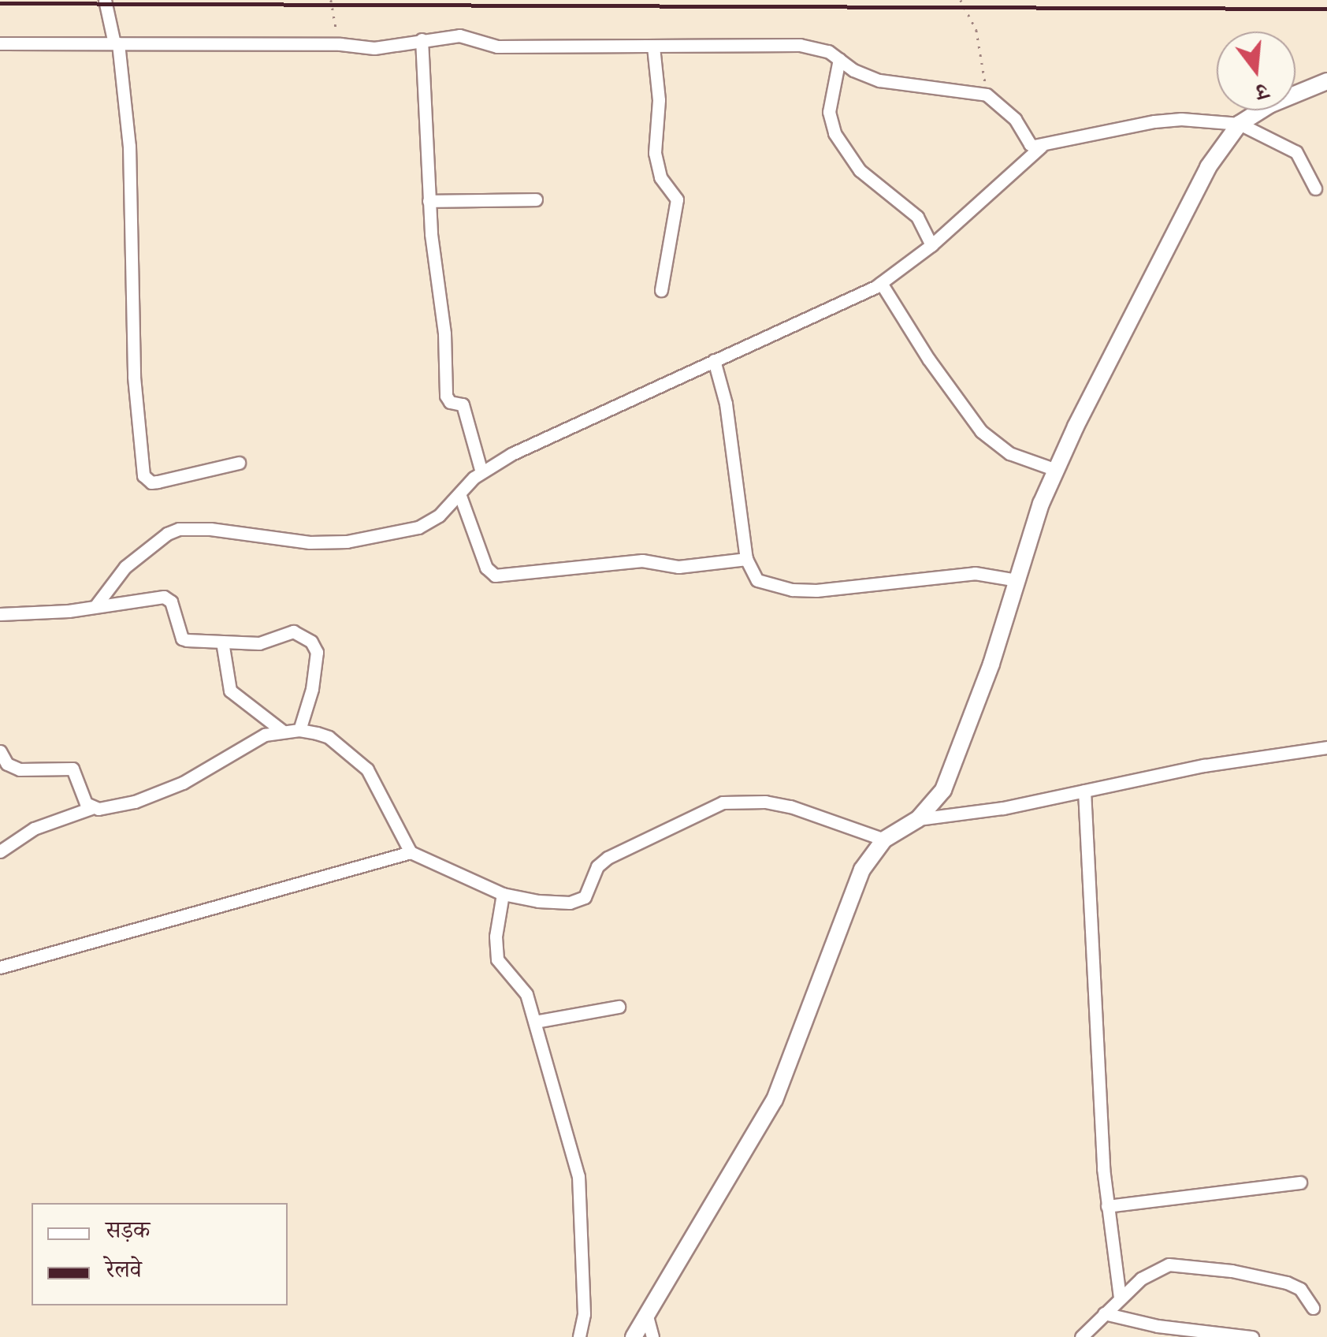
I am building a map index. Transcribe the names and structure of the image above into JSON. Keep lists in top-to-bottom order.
{
  "legend": ["सड़क", "रेलवे"],
  "north": "bottom"
}
